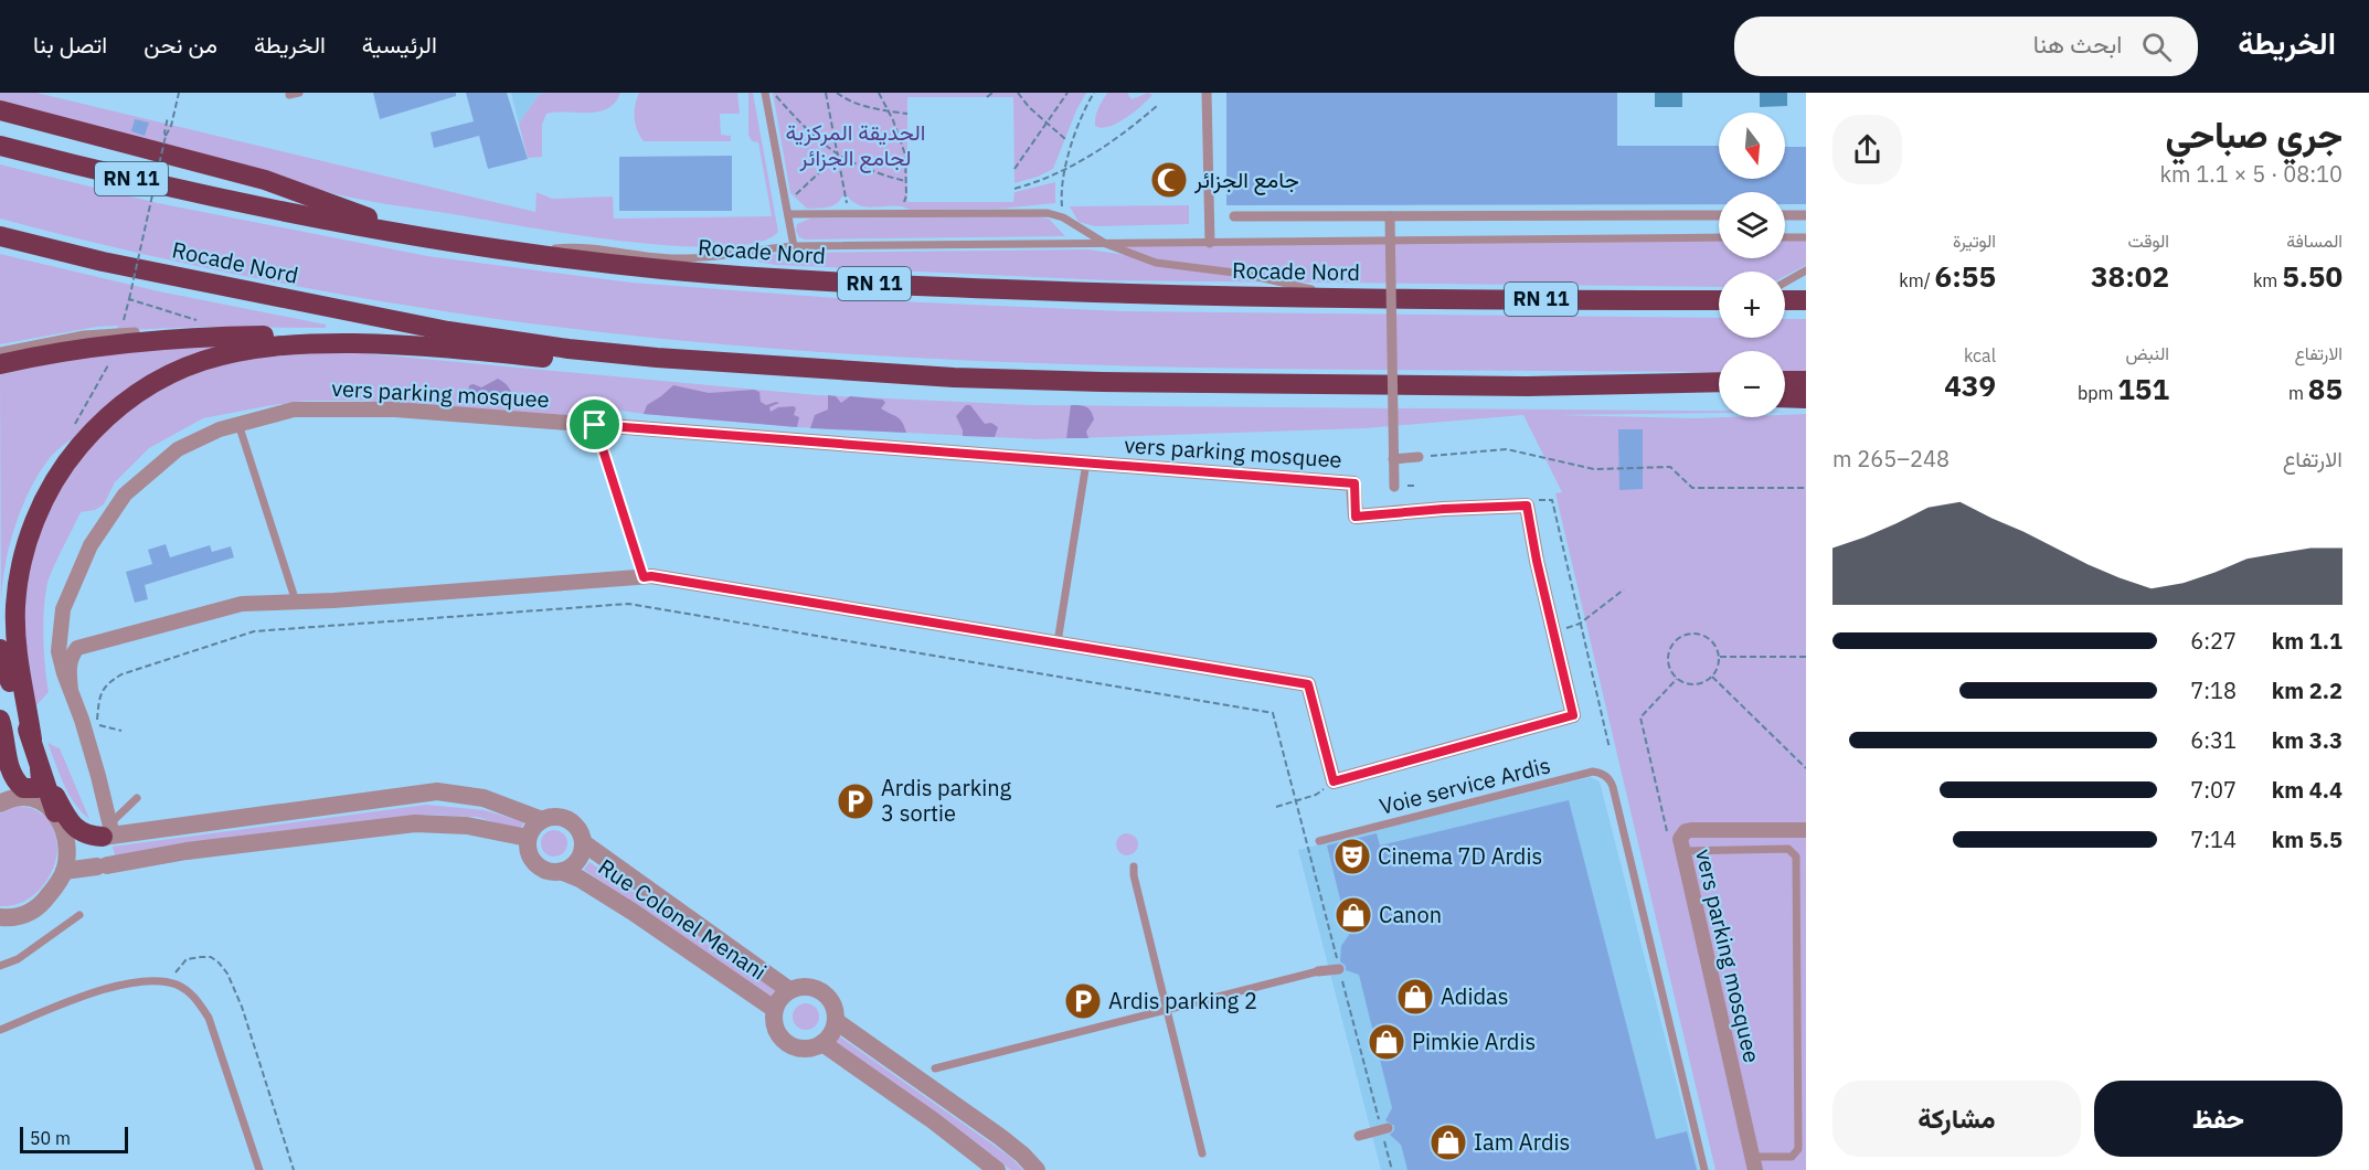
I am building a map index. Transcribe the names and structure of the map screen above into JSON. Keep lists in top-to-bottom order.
{
  "streets": {
    "highway": ["RN 11", "Rocade Nord"],
    "street": ["vers parking mosquee", "Rue Colonel Menani"],
    "lane": ["Voie service Ardis"]
  },
  "parks": ["الحديقة المركزية لجامع الجزائر"],
  "places": {
    "mosque": ["جامع الجزائر"],
    "parking": ["Ardis parking 3 sortie", "Ardis parking 2"],
    "theatre": ["Cinema 7D Ardis"],
    "shop": [
      "Canon",
      "Adidas",
      "Pimkie Ardis",
      "Iam Ardis"
    ]
  },
  "scale_bar": "50 m",
  "north": "bottom",
  "page": {
    "header": "الخريطة",
    "search": "ابحث هنا",
    "nav": [
      "الرئيسية",
      "الخريطة",
      "من نحن",
      "اتصل بنا"
    ],
    "heading": ["جري صباحي", "08:10 · 5 × 1.1 km"],
    "map_buttons": ["+", "−"],
    "stats": [
      ["المسافة", "5.50 km"],
      ["الوقت", "38:02"],
      ["الوتيرة", "6:55 /km"],
      ["الارتفاع", "85 m"],
      ["النبض", "151 bpm"],
      ["kcal", "439"]
    ],
    "chart": ["الارتفاع", "248–265 m"],
    "list": [
      {
        "name": "1.1 km",
        "note": "6:27"
      },
      {
        "name": "2.2 km",
        "note": "7:18"
      },
      {
        "name": "3.3 km",
        "note": "6:31"
      },
      {
        "name": "4.4 km",
        "note": "7:07"
      },
      {
        "name": "5.5 km",
        "note": "7:14"
      }
    ],
    "buttons": ["حفظ", "مشاركة"],
    "scale": "50 m"
  }
}
